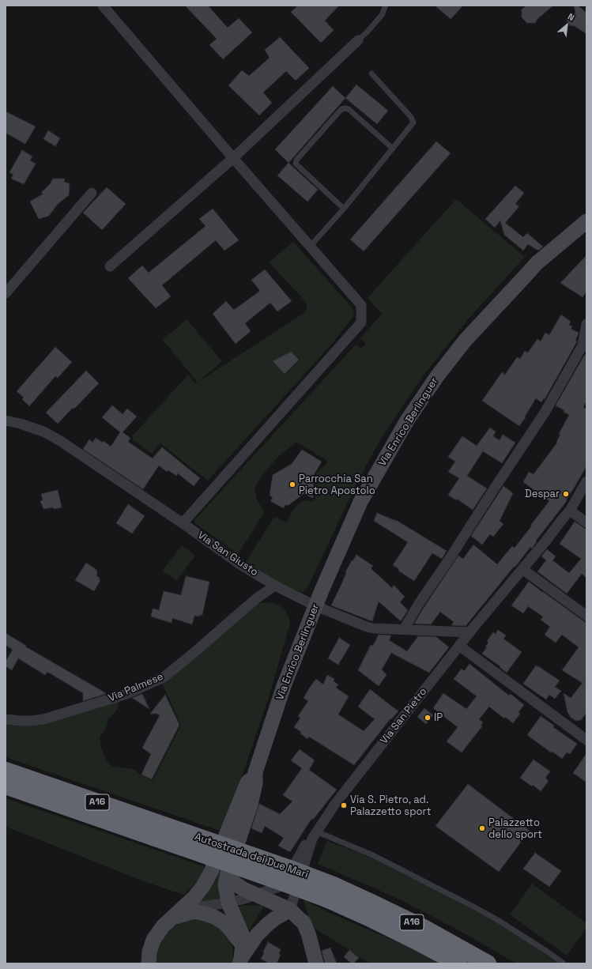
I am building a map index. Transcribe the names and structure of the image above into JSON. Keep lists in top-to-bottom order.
{
  "streets": {
    "highway": ["A16", "Autostrada dei Due Mari"],
    "main road": ["Via Enrico Berlinguer"],
    "street": ["Via San Giusto", "Via Palmese", "Via San Pietro"]
  },
  "crossings": [
    ["Via Enrico Berlinguer", "Via San Giusto"],
    ["Via San Giusto", "Via Palmese"],
    ["Via San Giusto", "Via San Pietro"]
  ],
  "places": [
    "Parrocchia San Pietro Apostolo",
    "Despar",
    "IP",
    "Via S. Pietro, ad. Palazzetto sport",
    "Palazzetto dello sport"
  ],
  "north": "top right"
}
